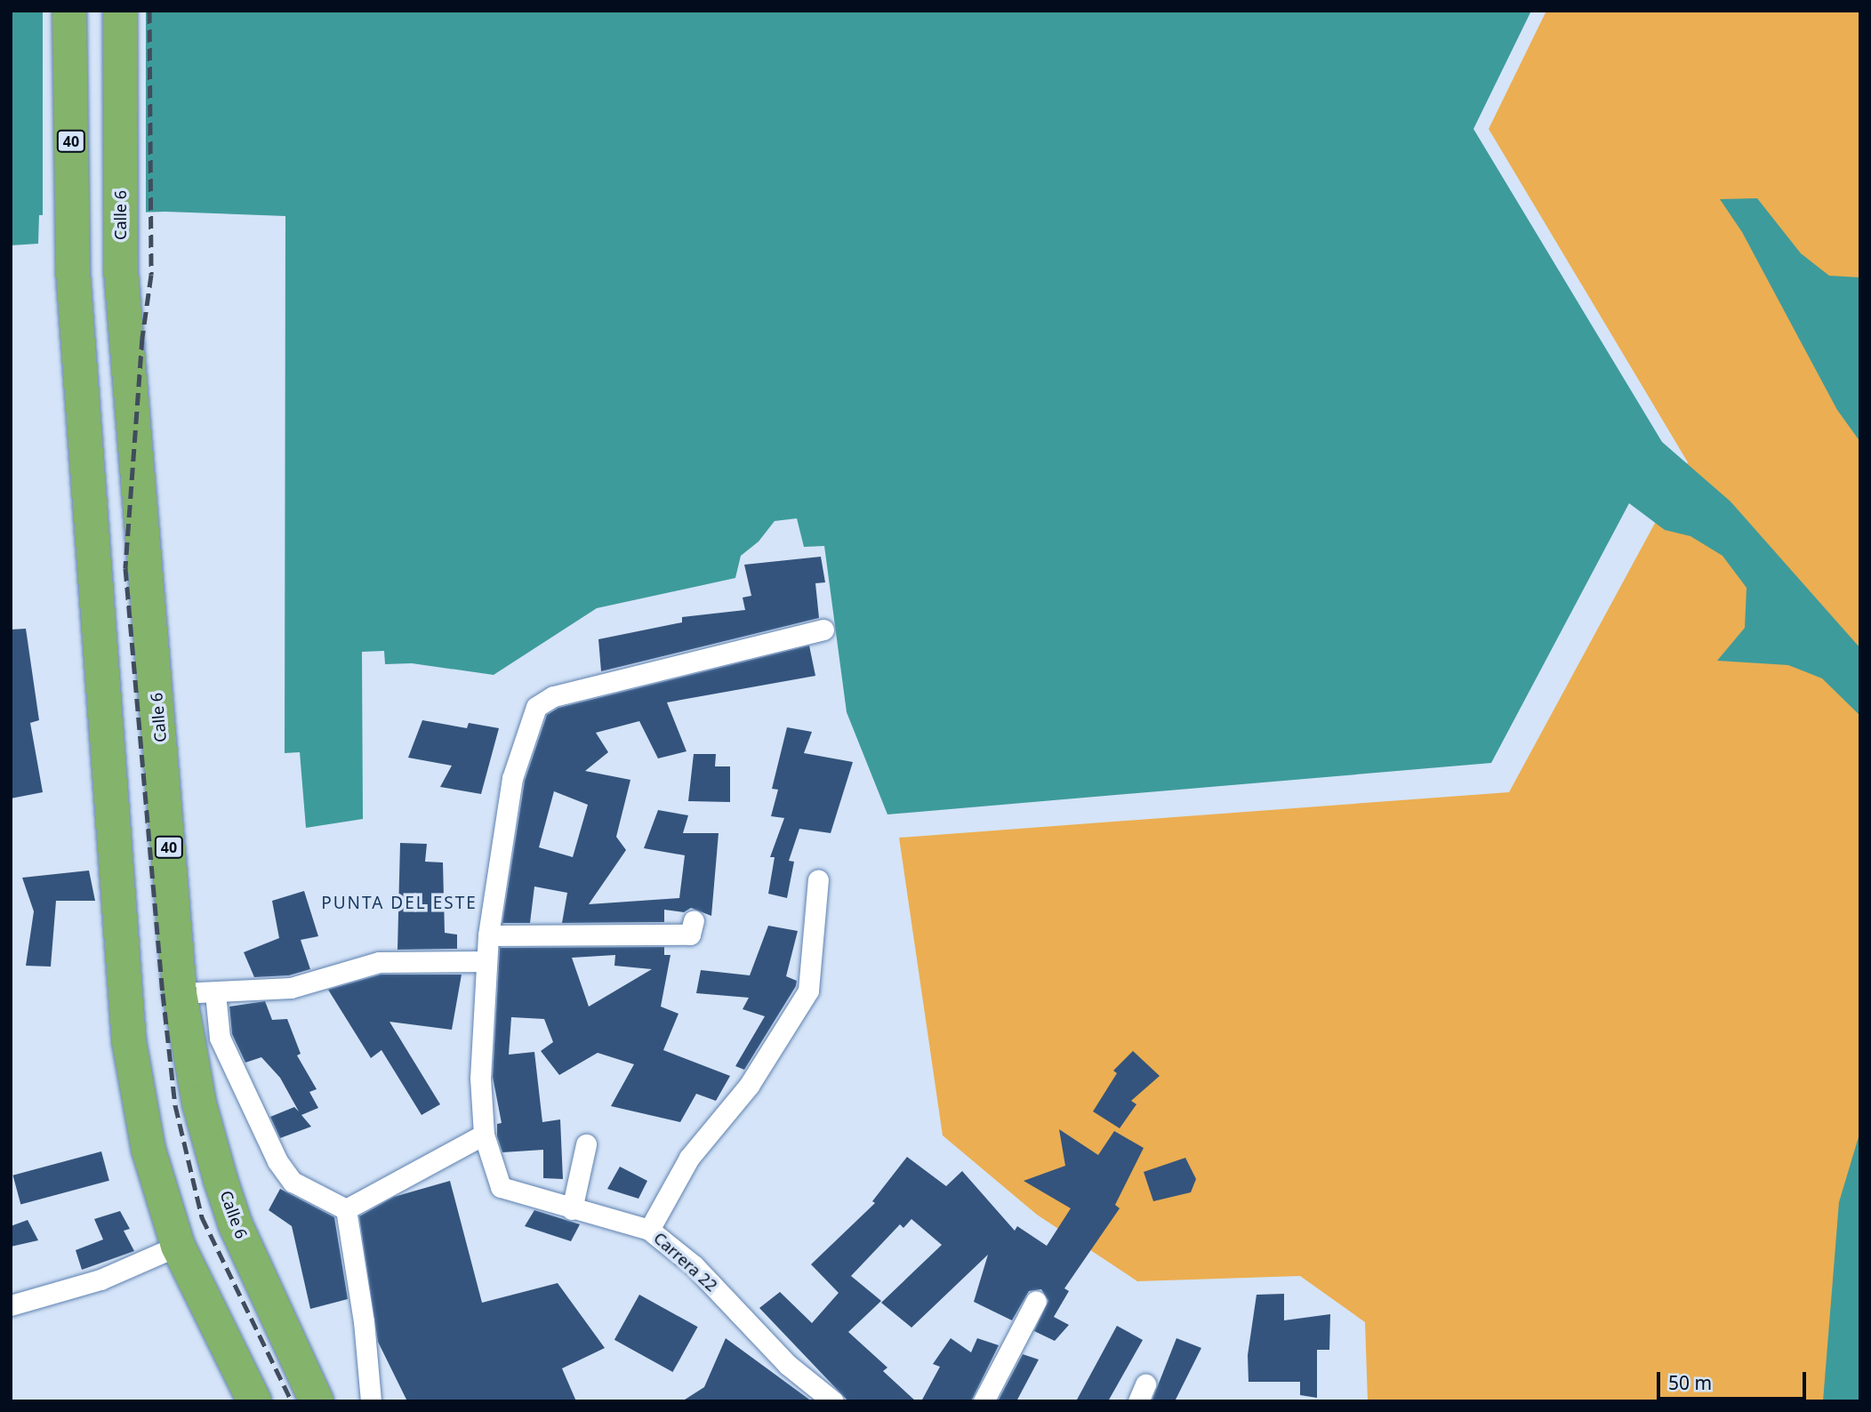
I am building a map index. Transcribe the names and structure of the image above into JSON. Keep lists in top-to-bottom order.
{
  "streets": {
    "highway": ["40", "Calle 6"],
    "street": ["Carrera 22"]
  },
  "districts": ["PUNTA DEL ESTE"],
  "scale_bar": "50 m"
}
